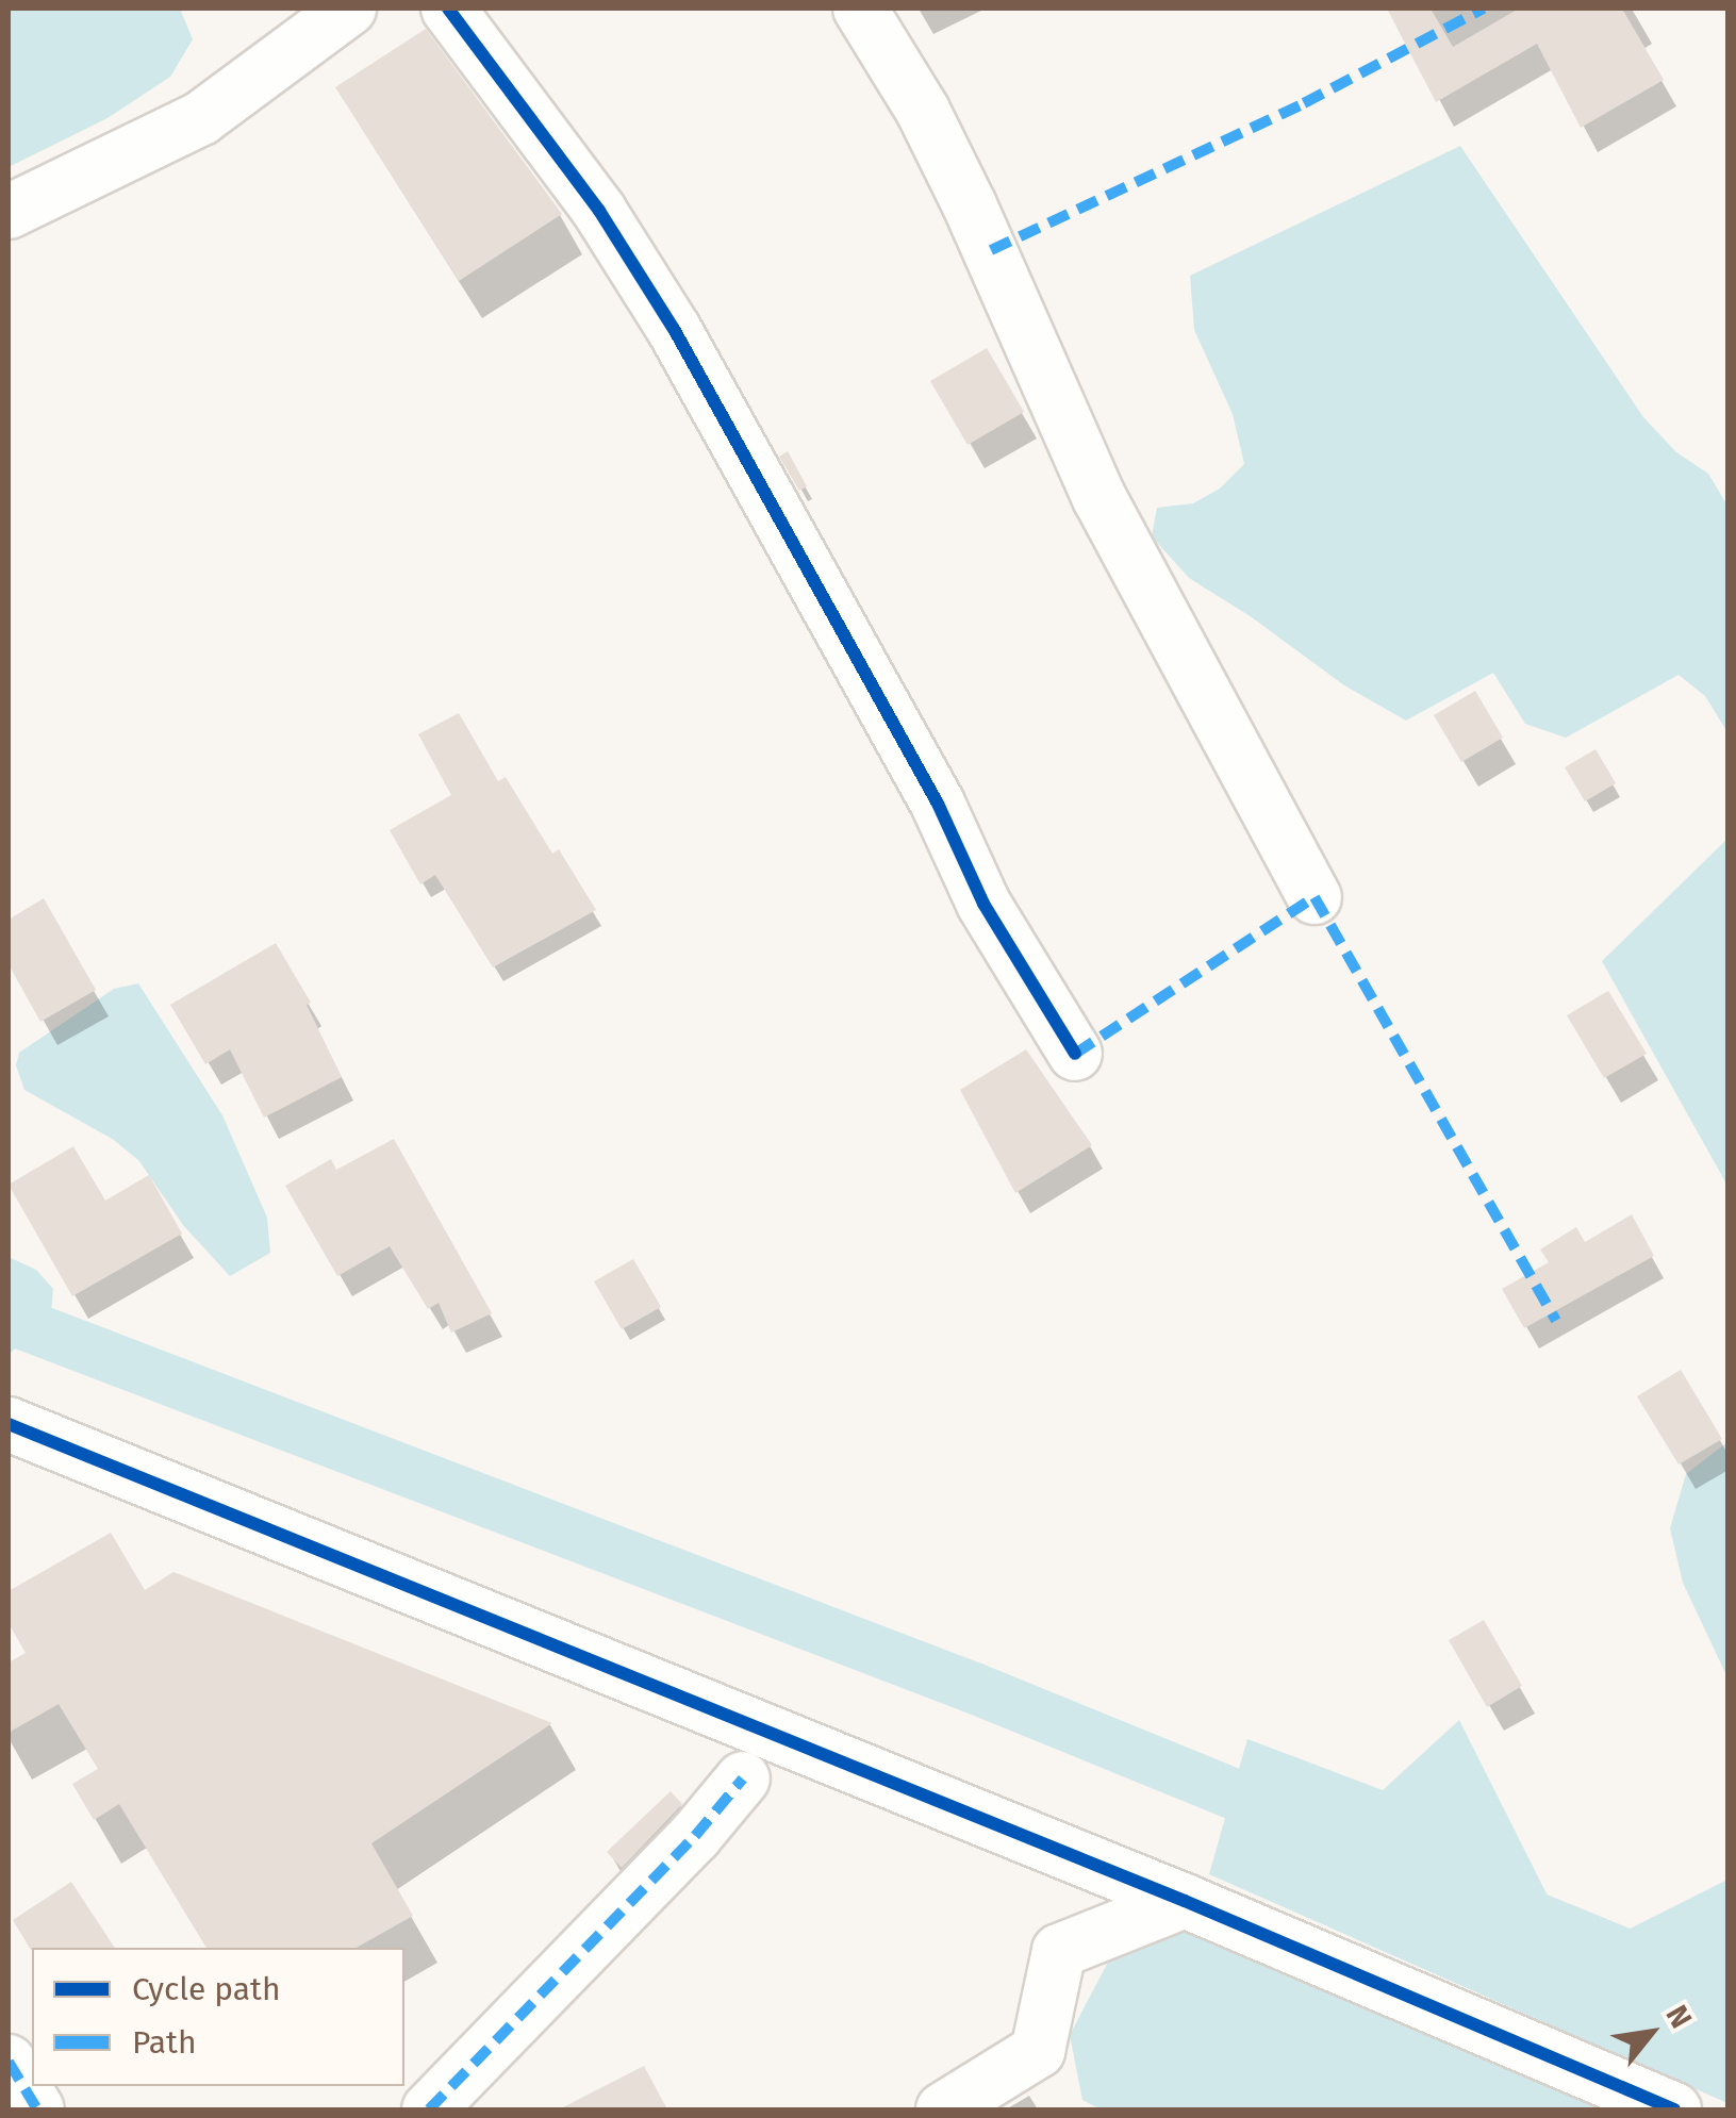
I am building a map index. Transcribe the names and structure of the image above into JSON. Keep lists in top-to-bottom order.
{
  "legend": ["Cycle path", "Path"],
  "north": "top right"
}
